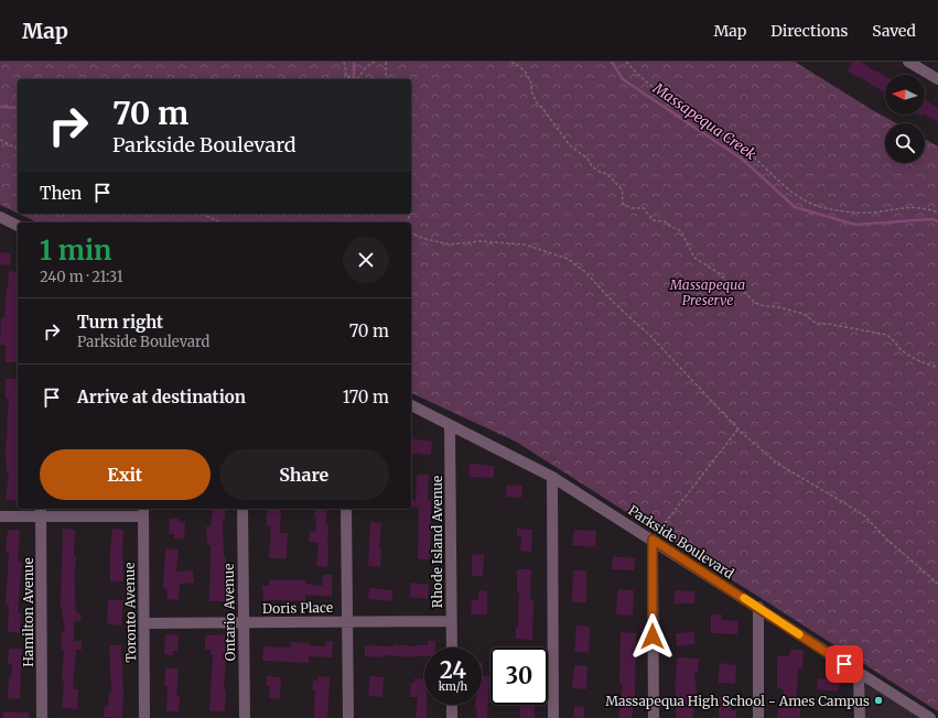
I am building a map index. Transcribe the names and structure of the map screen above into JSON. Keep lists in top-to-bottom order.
{
  "streets": {
    "street": [
      "Rhode Island Avenue",
      "Parkside Boulevard",
      "Doris Place",
      "Hamilton Avenue",
      "Toronto Avenue",
      "Ontario Avenue"
    ]
  },
  "crossings": [
    ["Rhode Island Avenue", "Parkside Boulevard"],
    ["Rhode Island Avenue", "Doris Place"],
    ["Doris Place", "Toronto Avenue"],
    ["Doris Place", "Ontario Avenue"]
  ],
  "water": ["Massapequa Creek"],
  "parks": ["Massapequa Preserve"],
  "places": ["Massapequa High School - Ames Campus"],
  "north": "left",
  "page": {
    "header": "Map",
    "nav": ["Map", "Directions", "Saved"],
    "turn": ["70 m", "Parkside Boulevard"],
    "then": "Then",
    "heading": ["1 min", "240 m · 21:31"],
    "list": [
      {
        "name": "Turn right",
        "note": "Parkside Boulevard",
        "value": "70 m"
      },
      {
        "name": "Arrive at destination",
        "value": "170 m"
      }
    ],
    "buttons": ["Exit", "Share"],
    "speed": "24 km/h",
    "limit": "30"
  }
}
